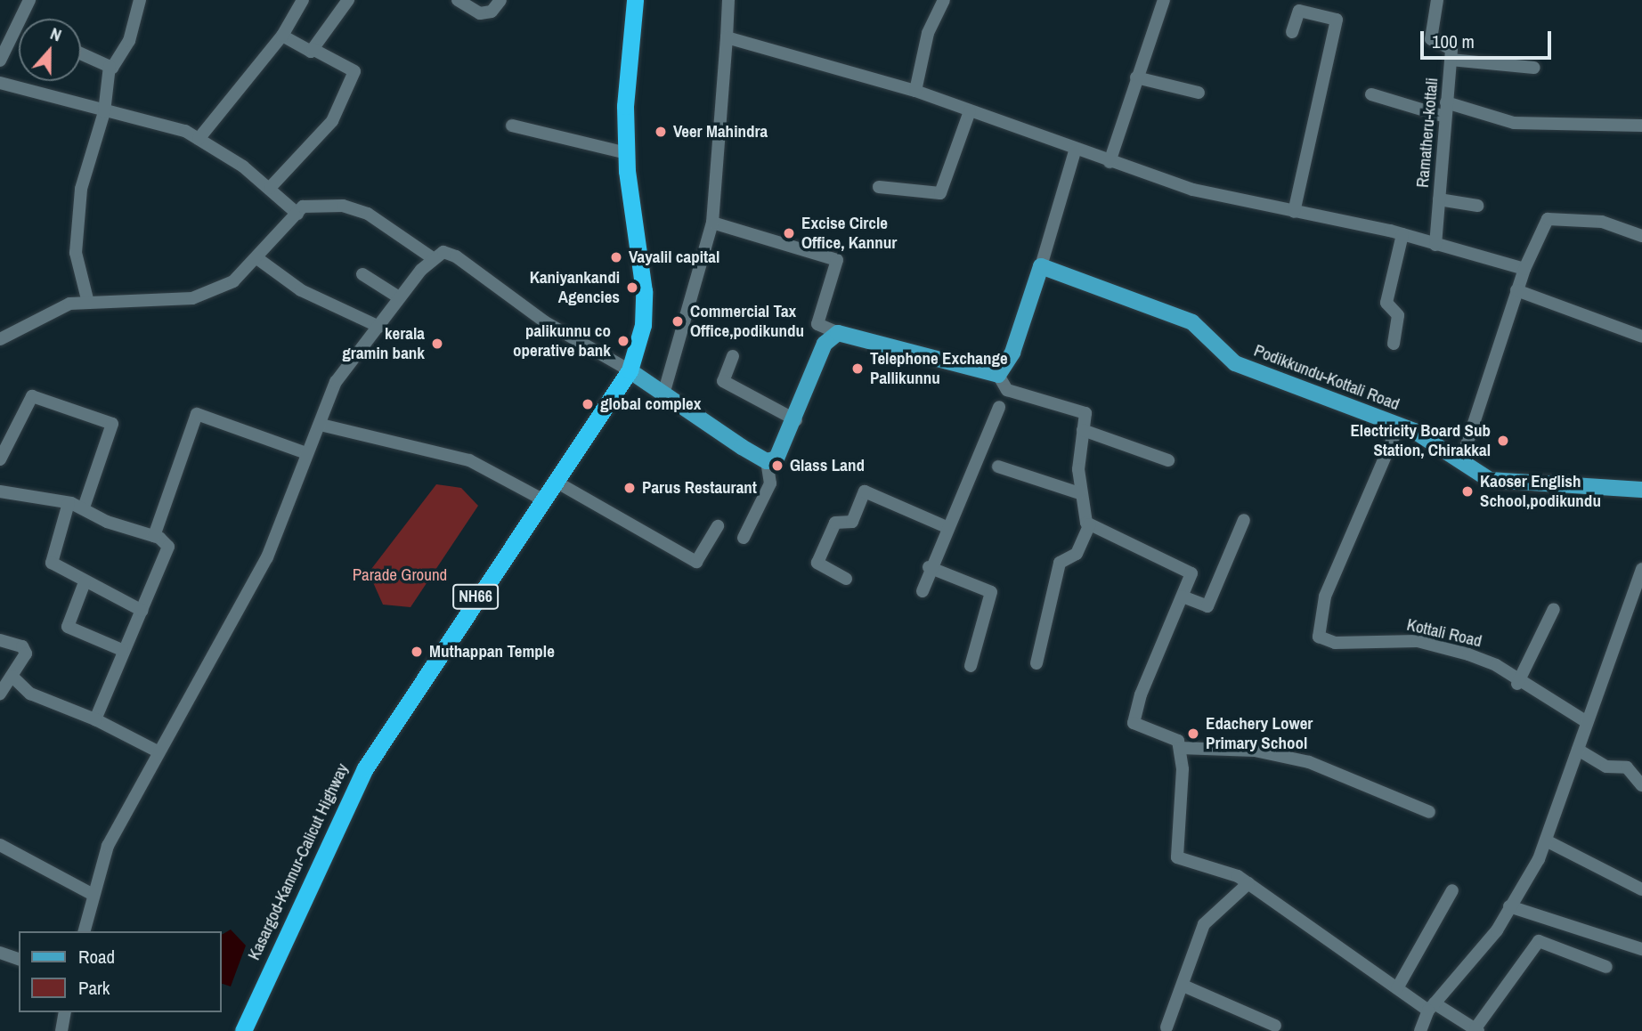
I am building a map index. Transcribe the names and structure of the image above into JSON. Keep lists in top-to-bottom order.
{
  "streets": {
    "highway": ["NH66", "Kasargod-Kannur-Calicut Highway"],
    "main road": ["Podikkundu-Kottali Road"],
    "street": ["Ramatheru-kottali", "Kottali Road"]
  },
  "crossings": [
    ["Podikkundu-Kottali Road", "Kottali Road"]
  ],
  "parks": ["Parade Ground"],
  "places": [
    "Veer Mahindra",
    "Excise Circle Office, Kannur",
    "Vayalil capital",
    "Kaniyankandi Agencies",
    "Commercial Tax Office,podikundu",
    "palikunnu co operative bank",
    "kerala gramin bank",
    "Telephone Exchange Pallikunnu",
    "global complex",
    "Electricity Board Sub Station, Chirakkal",
    "Glass Land",
    "Parus Restaurant",
    "Kaoser English School,podikundu",
    "Muthappan Temple",
    "Edachery Lower Primary School"
  ],
  "legend": ["Road", "Park"],
  "scale_bar": "100 m",
  "north": "top"
}
